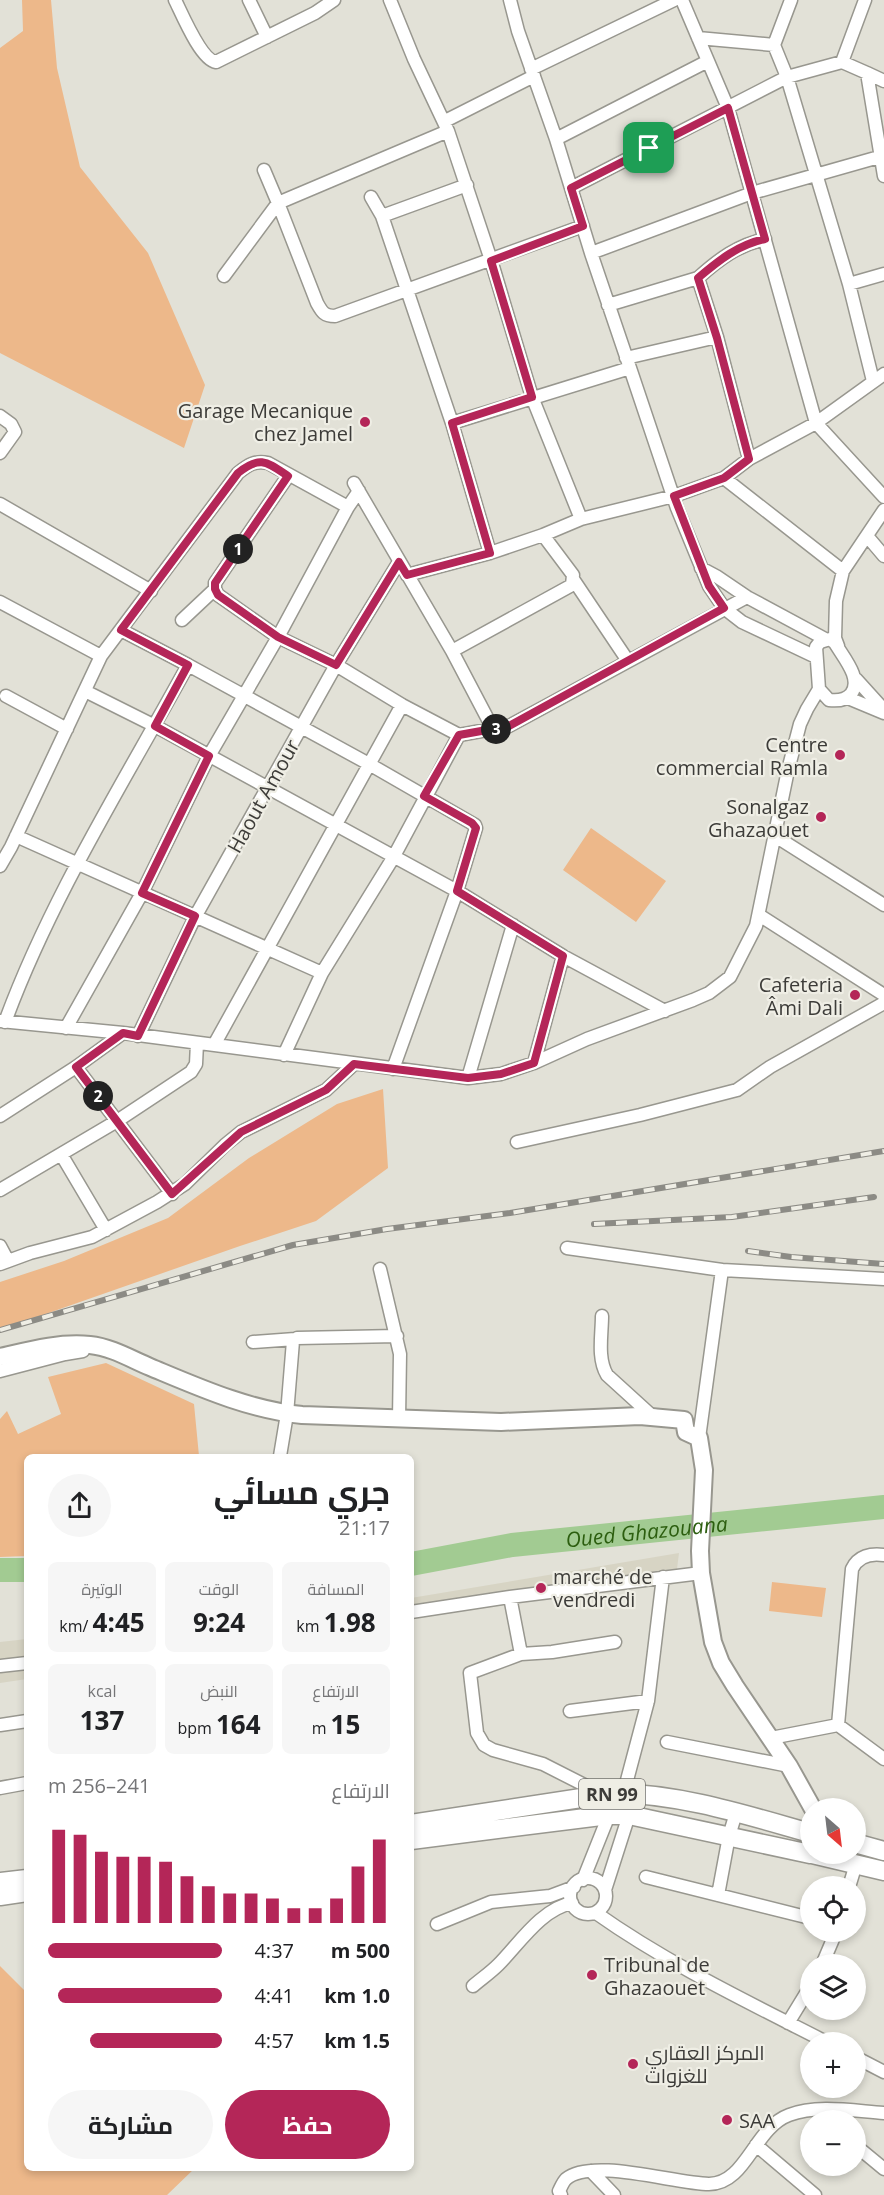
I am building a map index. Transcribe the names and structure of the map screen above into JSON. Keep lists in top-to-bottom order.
{
  "streets": {
    "main road": ["RN 99"],
    "street": ["Haout Amour"]
  },
  "water": ["Oued Ghazouana"],
  "places": [
    "Garage Mecanique chez Jamel",
    "Centre commercial Ramla",
    "Sonalgaz Ghazaouet",
    "Cafeteria Âmi Dali",
    "marché de vendredi",
    "Tribunal de Ghazaouet",
    "المركز العقاري للغزوات",
    "SAA"
  ],
  "north": "bottom right",
  "page": {
    "pins": ["1", "3", "2"],
    "heading": ["جري مسائي", "21:17"],
    "stats": [
      ["المسافة", "1.98 km"],
      ["الوقت", "9:24"],
      ["الوتيرة", "4:45 /km"],
      ["الارتفاع", "15 m"],
      ["النبض", "164 bpm"],
      ["kcal", "137"]
    ],
    "chart": ["الارتفاع", "241–256 m"],
    "map_buttons": ["+", "−"],
    "list": [
      {
        "name": "500 m",
        "note": "4:37"
      },
      {
        "name": "1.0 km",
        "note": "4:41"
      },
      {
        "name": "1.5 km",
        "note": "4:57"
      }
    ],
    "buttons": ["حفظ", "مشاركة"]
  }
}
